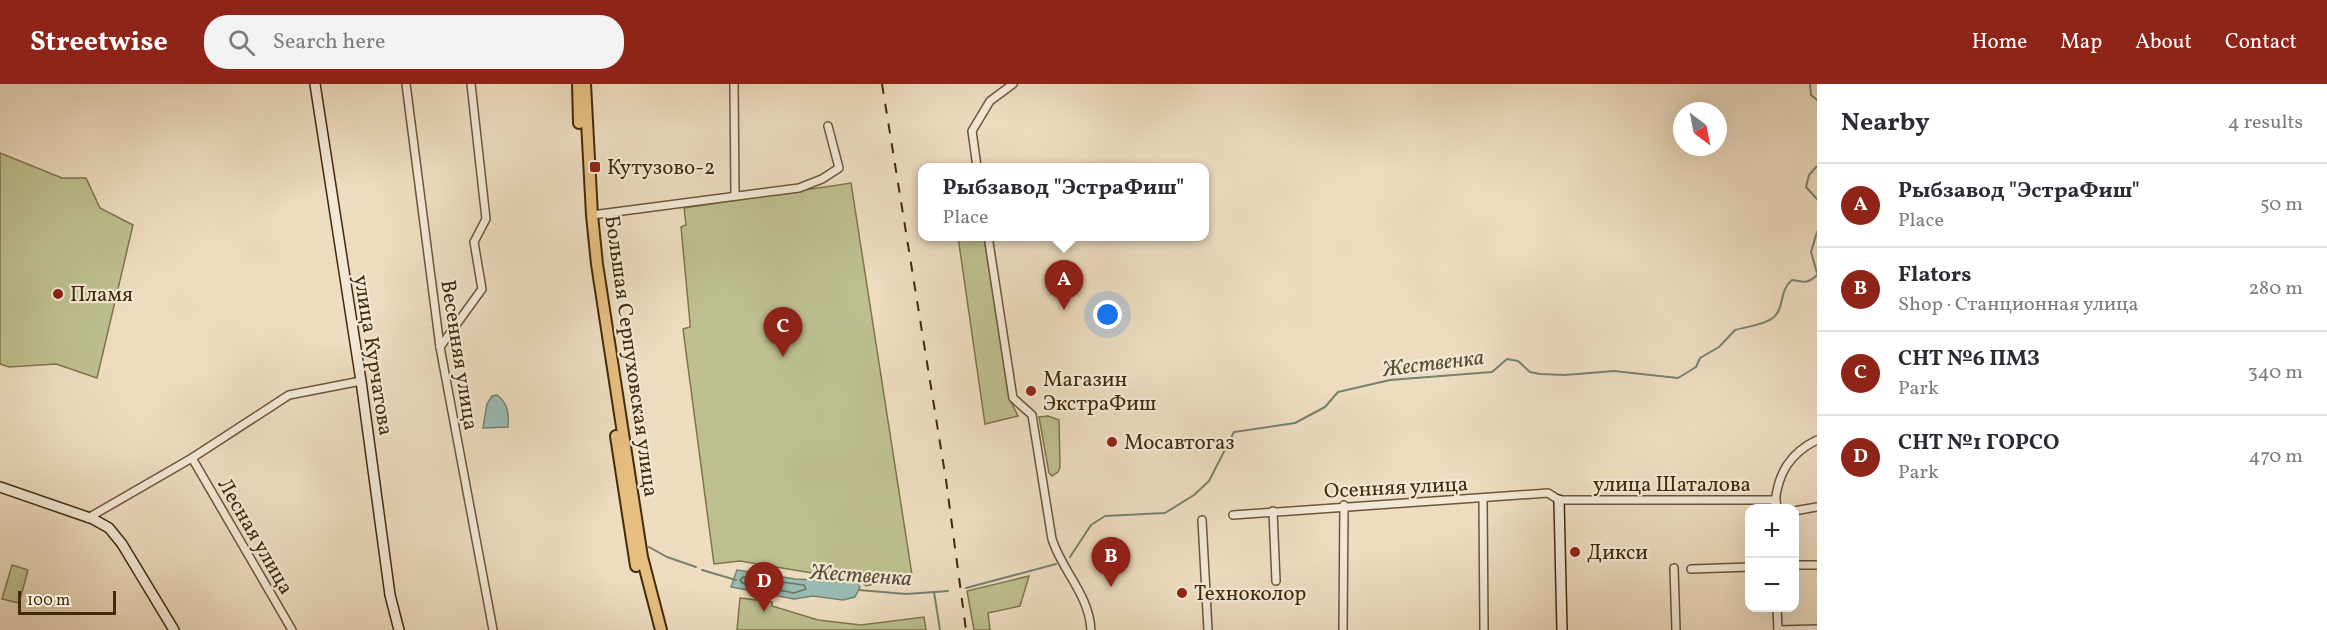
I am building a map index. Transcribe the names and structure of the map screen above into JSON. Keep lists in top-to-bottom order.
{
  "streets": {
    "main road": ["Большая Серпуховская улица"],
    "street": [
      "улица Курчатова",
      "Весенняя улица",
      "улица Шаталова",
      "Осенняя улица",
      "Лесная улица"
    ]
  },
  "crossings": [
    ["улица Шаталова", "Осенняя улица"]
  ],
  "water": ["Жественка"],
  "places": {
    "transit": ["Кутузово-2"],
    "other": [
      "Пламя",
      "Магазин ЭкстраФиш",
      "Мосавтогаз",
      "Дикси",
      "Техноколор"
    ]
  },
  "scale_bar": "100 m",
  "north": "bottom right",
  "page": {
    "header": "Streetwise",
    "search": "Search here",
    "nav": [
      "Home",
      "Map",
      "About",
      "Contact"
    ],
    "heading": ["Nearby", "4 results"],
    "list": [
      {
        "mark": "A",
        "name": "Рыбзавод \"ЭстраФиш\"",
        "note": "Place",
        "value": "50 m"
      },
      {
        "mark": "B",
        "name": "Flators",
        "note": "Shop · Станционная улица",
        "value": "280 m"
      },
      {
        "mark": "C",
        "name": "СНТ №6 ПМЗ",
        "note": "Park",
        "value": "340 m"
      },
      {
        "mark": "D",
        "name": "СНТ №1 ГОРСО",
        "note": "Park",
        "value": "470 m"
      }
    ],
    "popup": ["Рыбзавод \"ЭстраФиш\"", "Place"],
    "pins": [
      "A",
      "C",
      "B",
      "D"
    ],
    "map_buttons": ["+", "−"],
    "scale": "100 m"
  }
}
